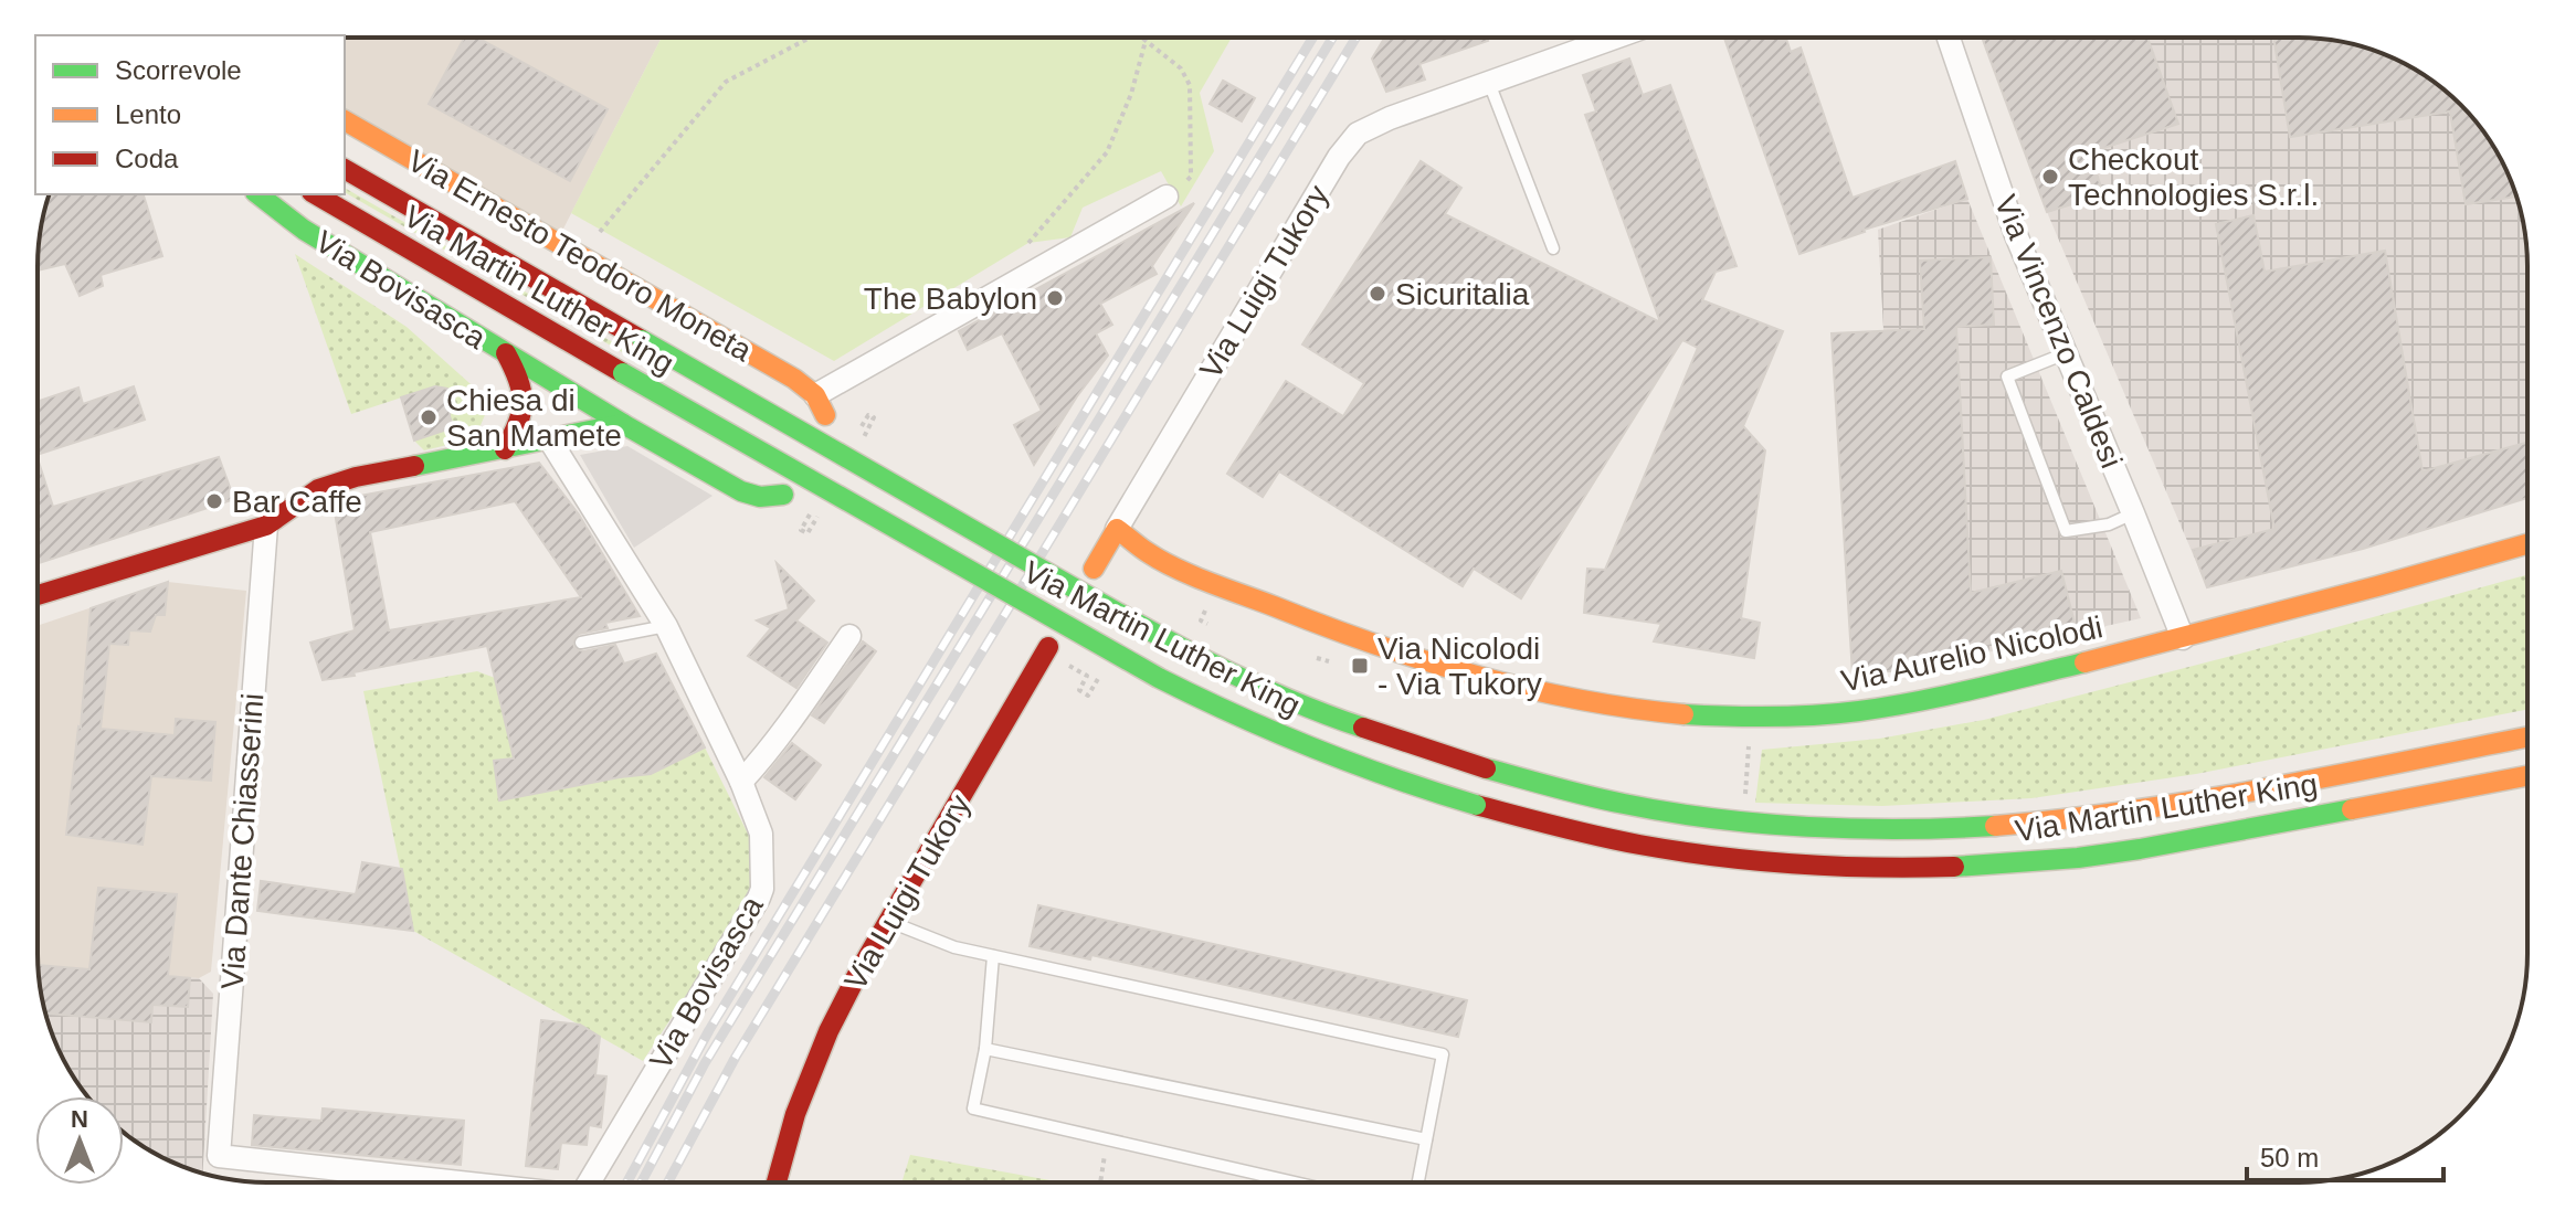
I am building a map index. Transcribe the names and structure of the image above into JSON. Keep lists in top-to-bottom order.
{
  "streets": {
    "street": [
      "Via Ernesto Teodoro Moneta",
      "Via Luigi Tukory",
      "Via Bovisasca",
      "Via Martin Luther King",
      "Via Vincenzo Caldesi",
      "Via Aurelio Nicolodi",
      "Via Dante Chiasserini"
    ]
  },
  "crossings": [
    ["Via Luigi Tukory", "Via Aurelio Nicolodi"],
    ["Via Bovisasca", "Via Dante Chiasserini"],
    ["Via Vincenzo Caldesi", "Via Aurelio Nicolodi"]
  ],
  "places": {
    "other": [
      "Checkout Technologies S.r.l.",
      "Sicuritalia",
      "The Babylon",
      "Chiesa di San Mamete",
      "Bar Caffe"
    ],
    "transit": ["Via Nicolodi - Via Tukory"]
  },
  "legend": ["Scorrevole", "Lento", "Coda"],
  "scale_bar": "50 m",
  "north": "top"
}
